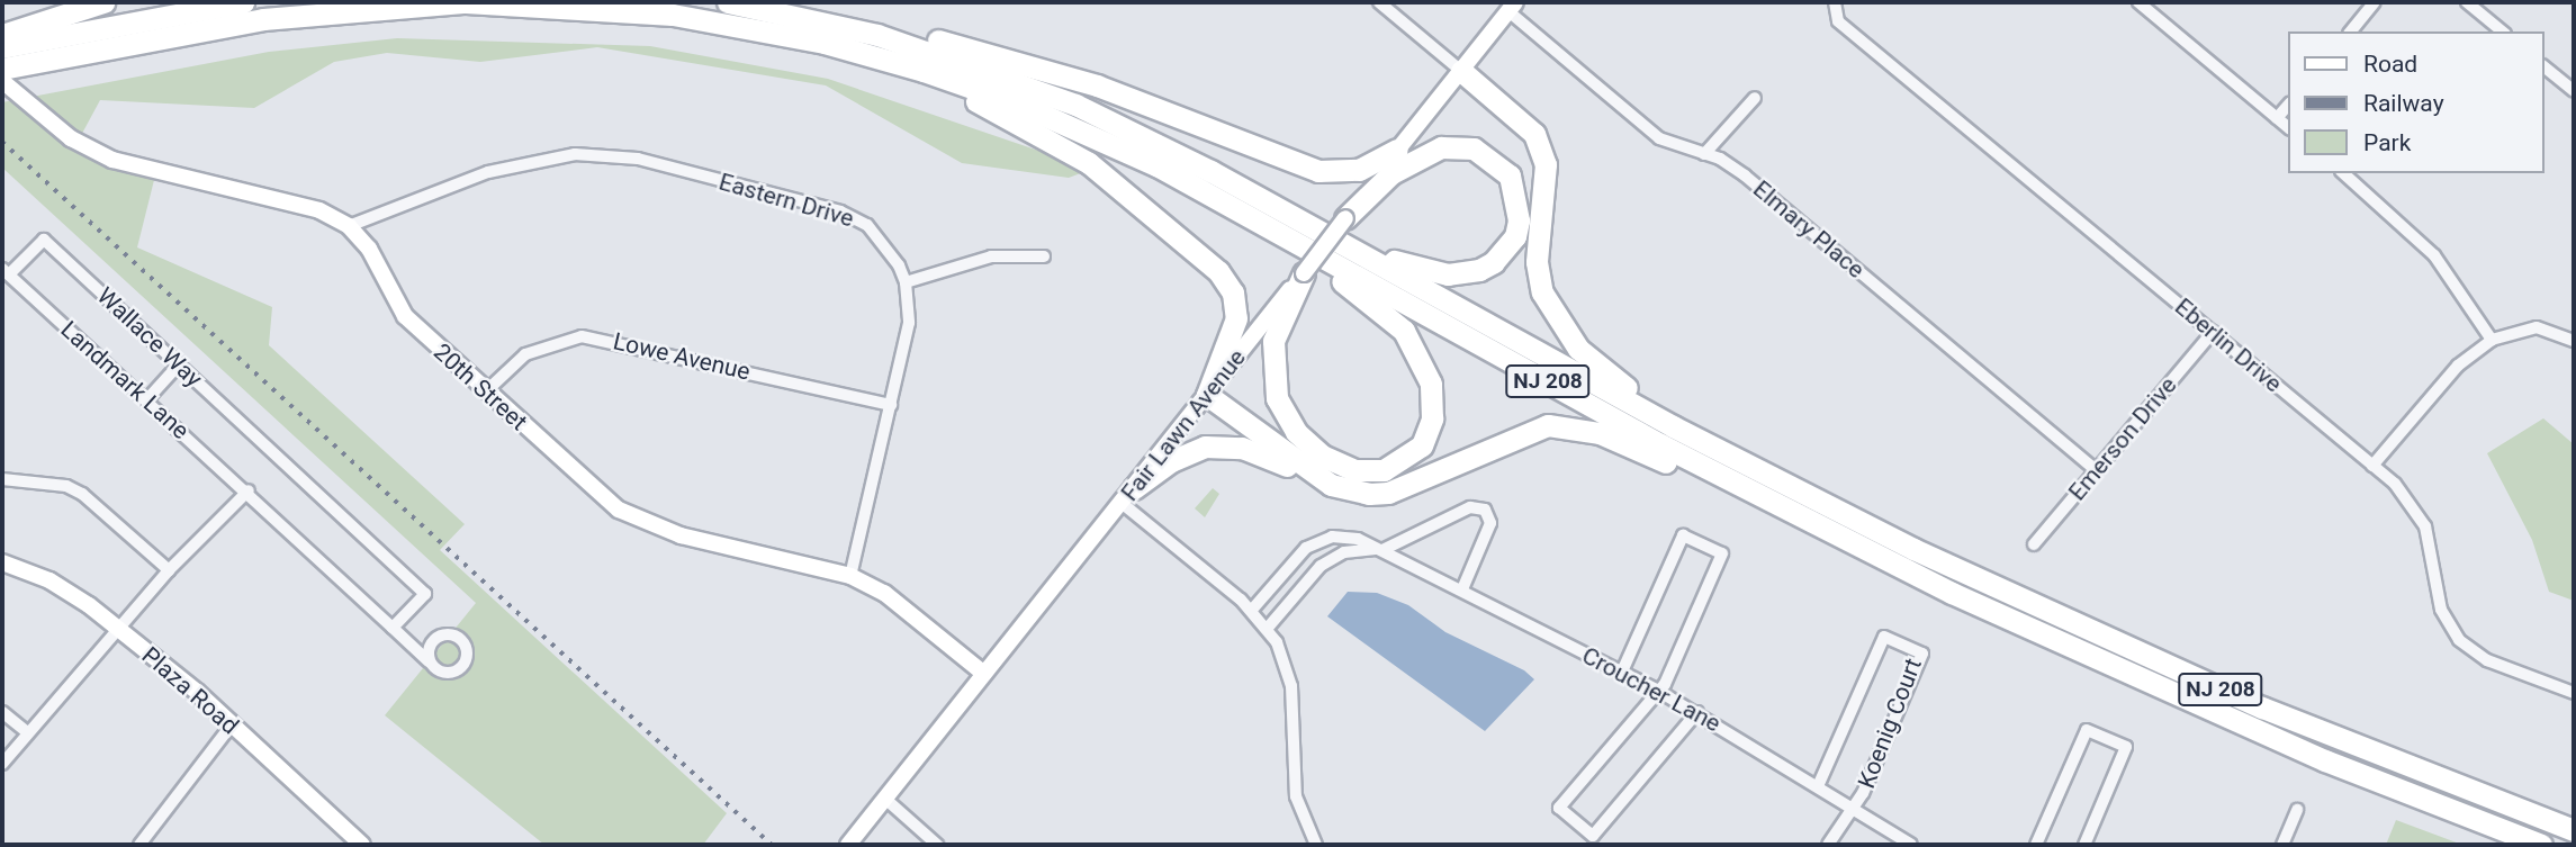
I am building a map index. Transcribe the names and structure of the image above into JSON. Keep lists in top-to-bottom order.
{
  "streets": {
    "highway": ["NJ 208"],
    "street": [
      "Eastern Drive",
      "Elmary Place",
      "Wallace Way",
      "Eberlin Drive",
      "Lowe Avenue",
      "Landmark Lane",
      "20th Street",
      "Fair Lawn Avenue",
      "Emerson Drive",
      "Croucher Lane",
      "Plaza Road",
      "Koenig Court"
    ]
  },
  "crossings": [
    ["Eastern Drive", "Lowe Avenue"],
    ["Eastern Drive", "20th Street"],
    ["Elmary Place", "Fair Lawn Avenue"],
    ["Elmary Place", "Emerson Drive"],
    ["Wallace Way", "Landmark Lane"],
    ["Eberlin Drive", "Emerson Drive"],
    ["Lowe Avenue", "20th Street"],
    ["NJ 208", "20th Street"],
    ["20th Street", "Fair Lawn Avenue"],
    ["Croucher Lane", "Koenig Court"]
  ],
  "legend": ["Road", "Railway", "Park"]
}
